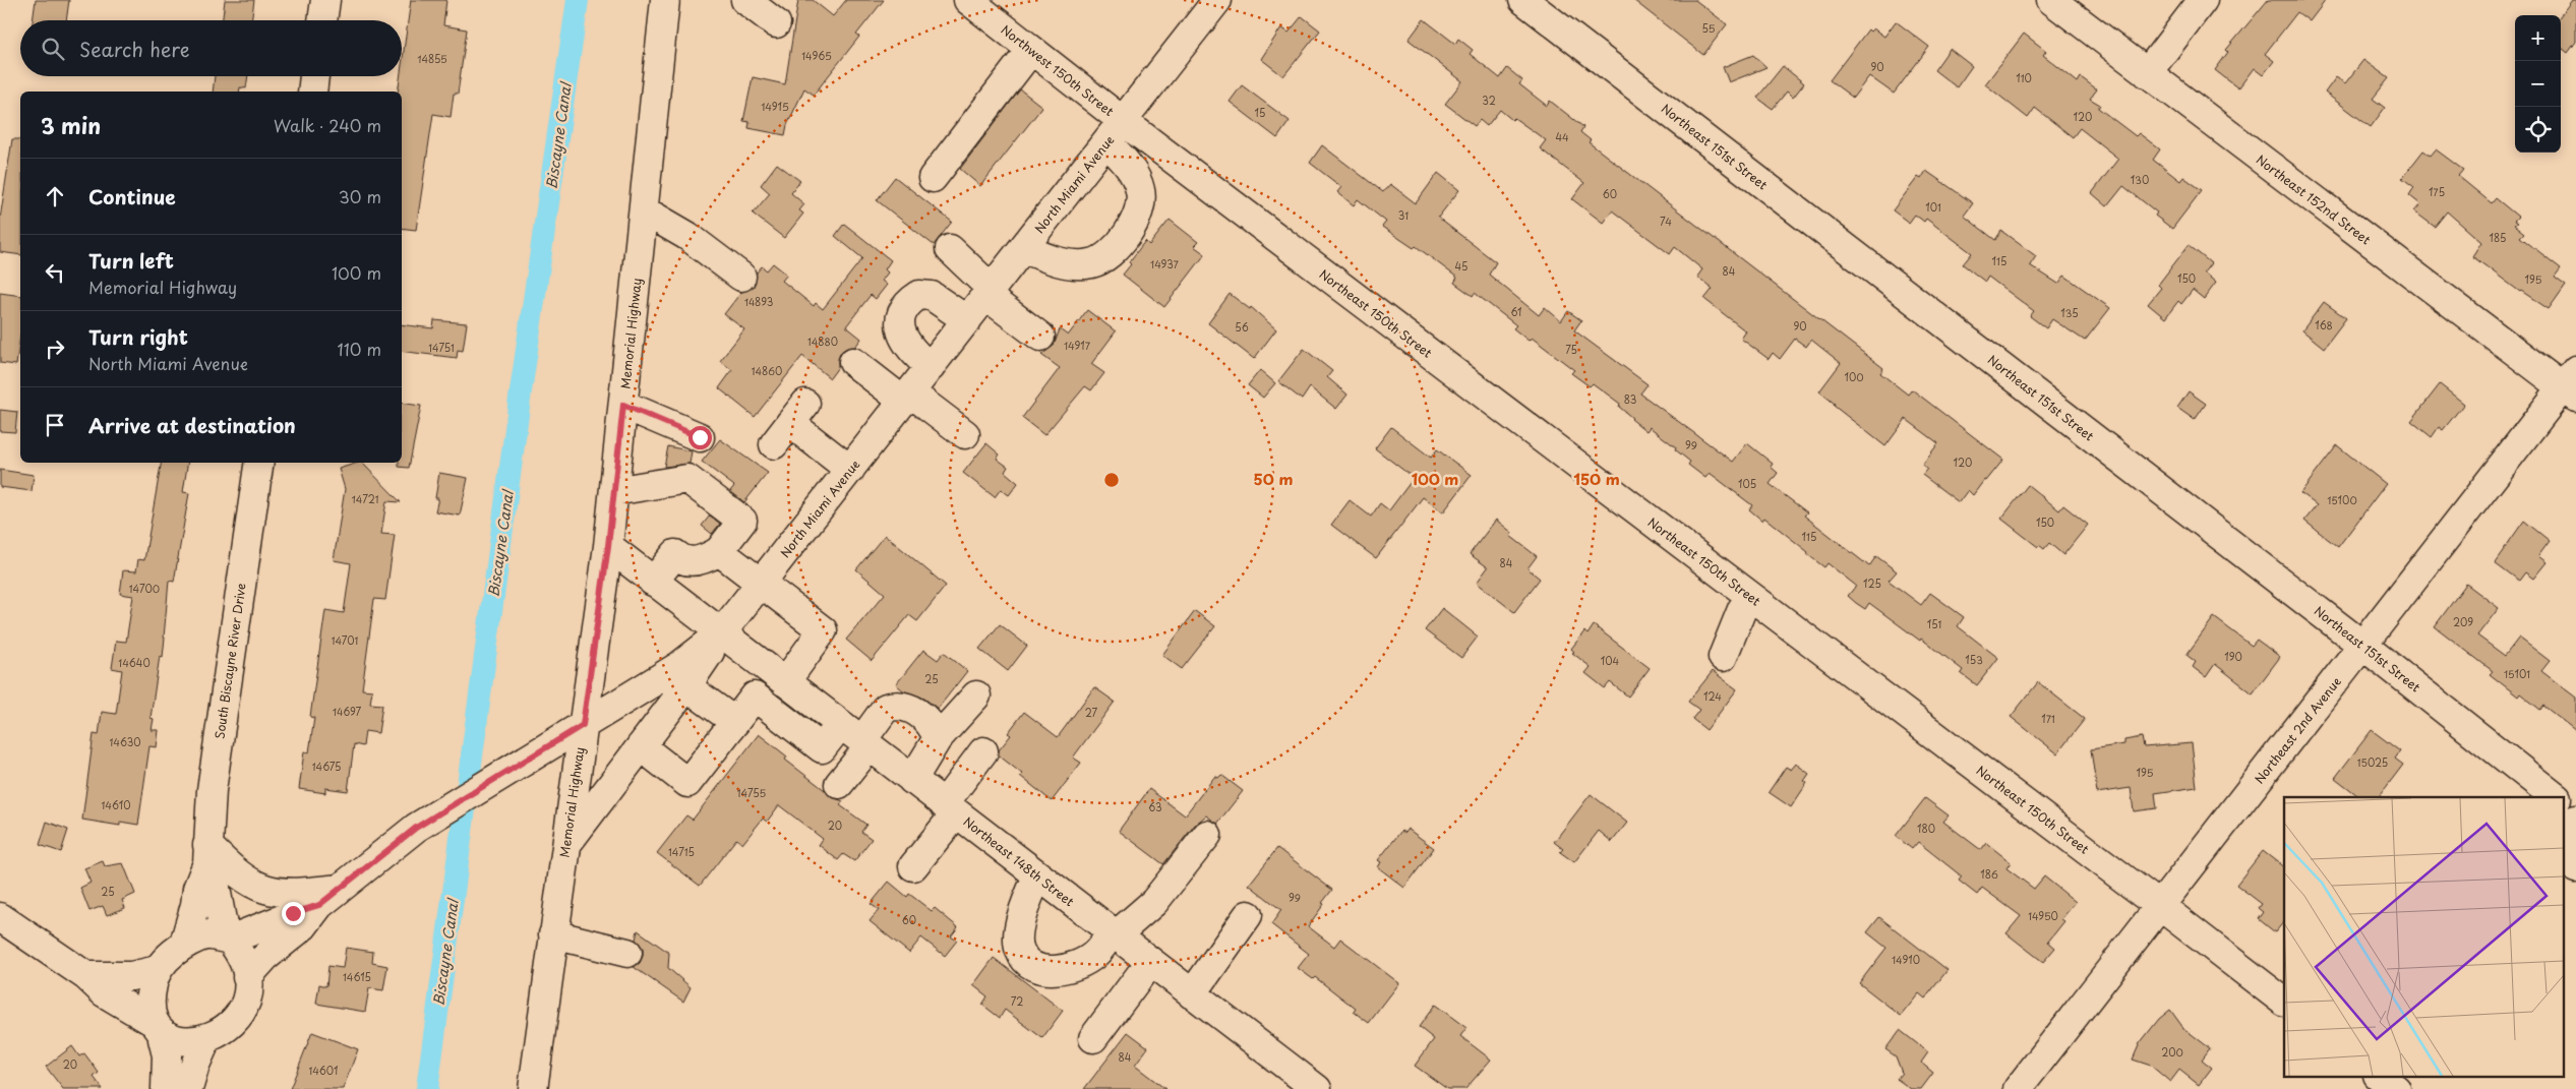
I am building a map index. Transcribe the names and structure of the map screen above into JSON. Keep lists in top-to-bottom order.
{
  "streets": {
    "street": [
      "Northwest 150th Street",
      "Northeast 151st Street",
      "North Miami Avenue",
      "Northeast 152nd Street",
      "Northeast 150th Street",
      "Memorial Highway",
      "South Biscayne River Drive",
      "Northeast 2nd Avenue",
      "Northeast 148th Street"
    ]
  },
  "crossings": [
    ["Northwest 150th Street", "North Miami Avenue"],
    ["Northwest 150th Street", "Northeast 150th Street"],
    ["Northeast 151st Street", "Northeast 2nd Avenue"],
    ["North Miami Avenue", "Northeast 150th Street"],
    ["North Miami Avenue", "Memorial Highway"],
    ["North Miami Avenue", "South Biscayne River Drive"],
    ["North Miami Avenue", "Northeast 148th Street"],
    ["Northeast 152nd Street", "Northeast 2nd Avenue"],
    ["Northeast 150th Street", "Northeast 2nd Avenue"],
    ["Memorial Highway", "Northeast 148th Street"]
  ],
  "water": ["Biscayne Canal"],
  "house_numbers": [
    "55",
    "14965",
    "14855",
    "90",
    "110",
    "32",
    "14915",
    "15",
    "120",
    "44",
    "130",
    "175",
    "60",
    "101",
    "31",
    "74",
    "185",
    "115",
    "14937",
    "45",
    "84",
    "150",
    "195",
    "14893",
    "61",
    "135",
    "168",
    "90",
    "56",
    "14880",
    "14917",
    "14751",
    "75",
    "14860",
    "100",
    "83",
    "99",
    "120",
    "105",
    "14721",
    "15100",
    "150",
    "115",
    "84",
    "125",
    "14700",
    "209",
    "151",
    "14701",
    "190",
    "153",
    "104",
    "14640",
    "15101",
    "25",
    "124",
    "14697",
    "27",
    "171",
    "14630",
    "15025",
    "14675",
    "195",
    "14755",
    "14610",
    "63",
    "20",
    "180",
    "14715",
    "186",
    "25",
    "99",
    "14950",
    "60",
    "14910",
    "14615",
    "72",
    "200",
    "84",
    "20",
    "14601"
  ],
  "page": {
    "map_buttons": ["+", "−"],
    "search": "Search here",
    "heading": ["3 min", "Walk · 240 m"],
    "list": [
      ["Continue", "30 m"],
      ["Turn left", "Memorial Highway", "100 m"],
      ["Turn right", "North Miami Avenue", "110 m"],
      "Arrive at destination"
    ]
  },
  "rings": ["50 m", "100 m", "150 m"]
}
